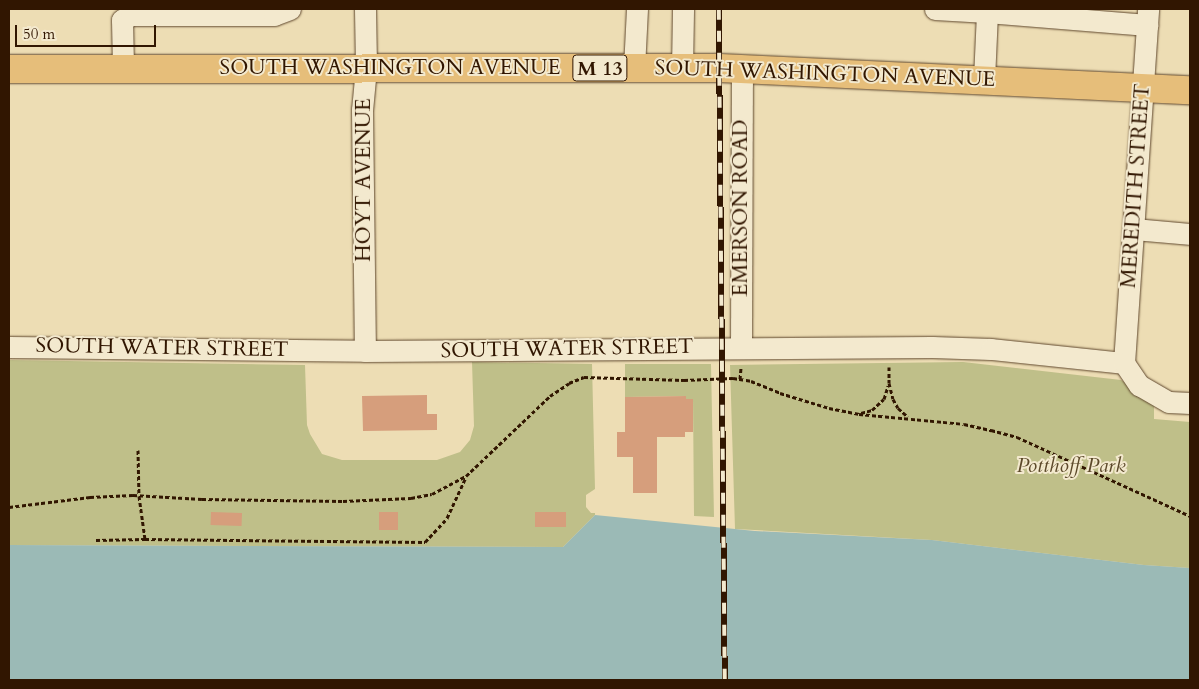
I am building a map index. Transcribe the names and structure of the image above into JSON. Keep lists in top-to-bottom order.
{
  "streets": {
    "main road": ["SOUTH WASHINGTON AVENUE", "M 13"],
    "street": [
      "HOYT AVENUE",
      "MEREDITH STREET",
      "EMERSON ROAD",
      "SOUTH WATER STREET"
    ]
  },
  "crossings": [
    ["SOUTH WASHINGTON AVENUE", "HOYT AVENUE"],
    ["SOUTH WASHINGTON AVENUE", "MEREDITH STREET"],
    ["SOUTH WASHINGTON AVENUE", "EMERSON ROAD"],
    ["HOYT AVENUE", "SOUTH WATER STREET"],
    ["MEREDITH STREET", "SOUTH WATER STREET"],
    ["EMERSON ROAD", "SOUTH WATER STREET"]
  ],
  "parks": ["Potthoff Park"],
  "scale_bar": "50 m"
}
